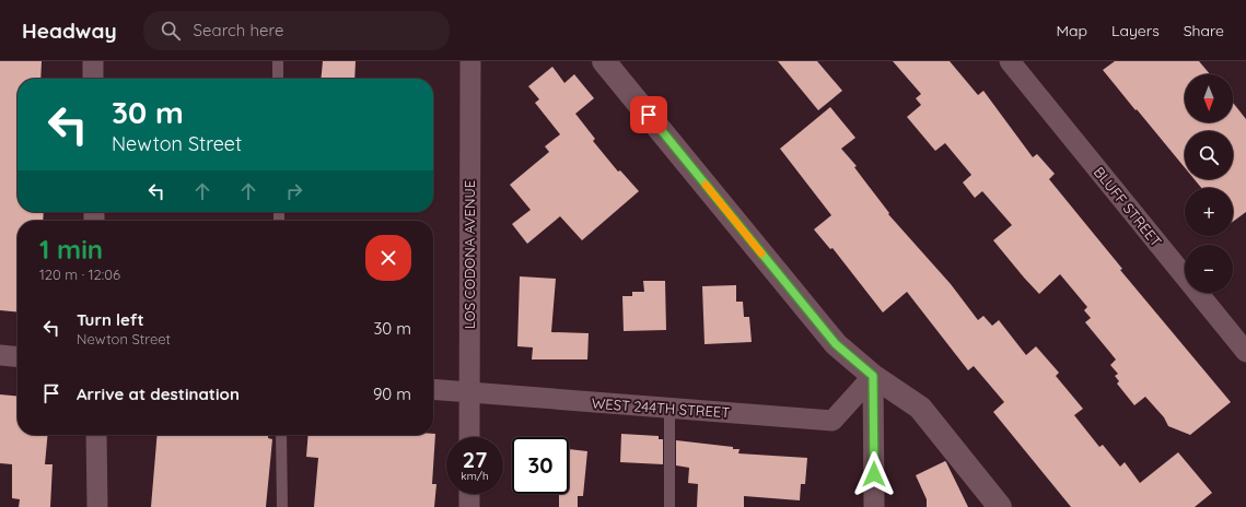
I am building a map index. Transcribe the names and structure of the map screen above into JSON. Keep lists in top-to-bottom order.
{
  "streets": {
    "street": ["BLUFF STREET", "LOS CODONA AVENUE", "WEST 244TH STREET"]
  },
  "crossings": [
    ["LOS CODONA AVENUE", "WEST 244TH STREET"]
  ],
  "north": "bottom",
  "page": {
    "header": "Headway",
    "search": "Search here",
    "nav": ["Map", "Layers", "Share"],
    "map_buttons": ["+", "−"],
    "turn": ["30 m", "Newton Street"],
    "heading": ["1 min", "120 m · 12:06"],
    "list": [
      {
        "name": "Turn left",
        "note": "Newton Street",
        "value": "30 m"
      },
      {
        "name": "Arrive at destination",
        "value": "90 m"
      }
    ],
    "speed": "27 km/h",
    "limit": "30"
  }
}
